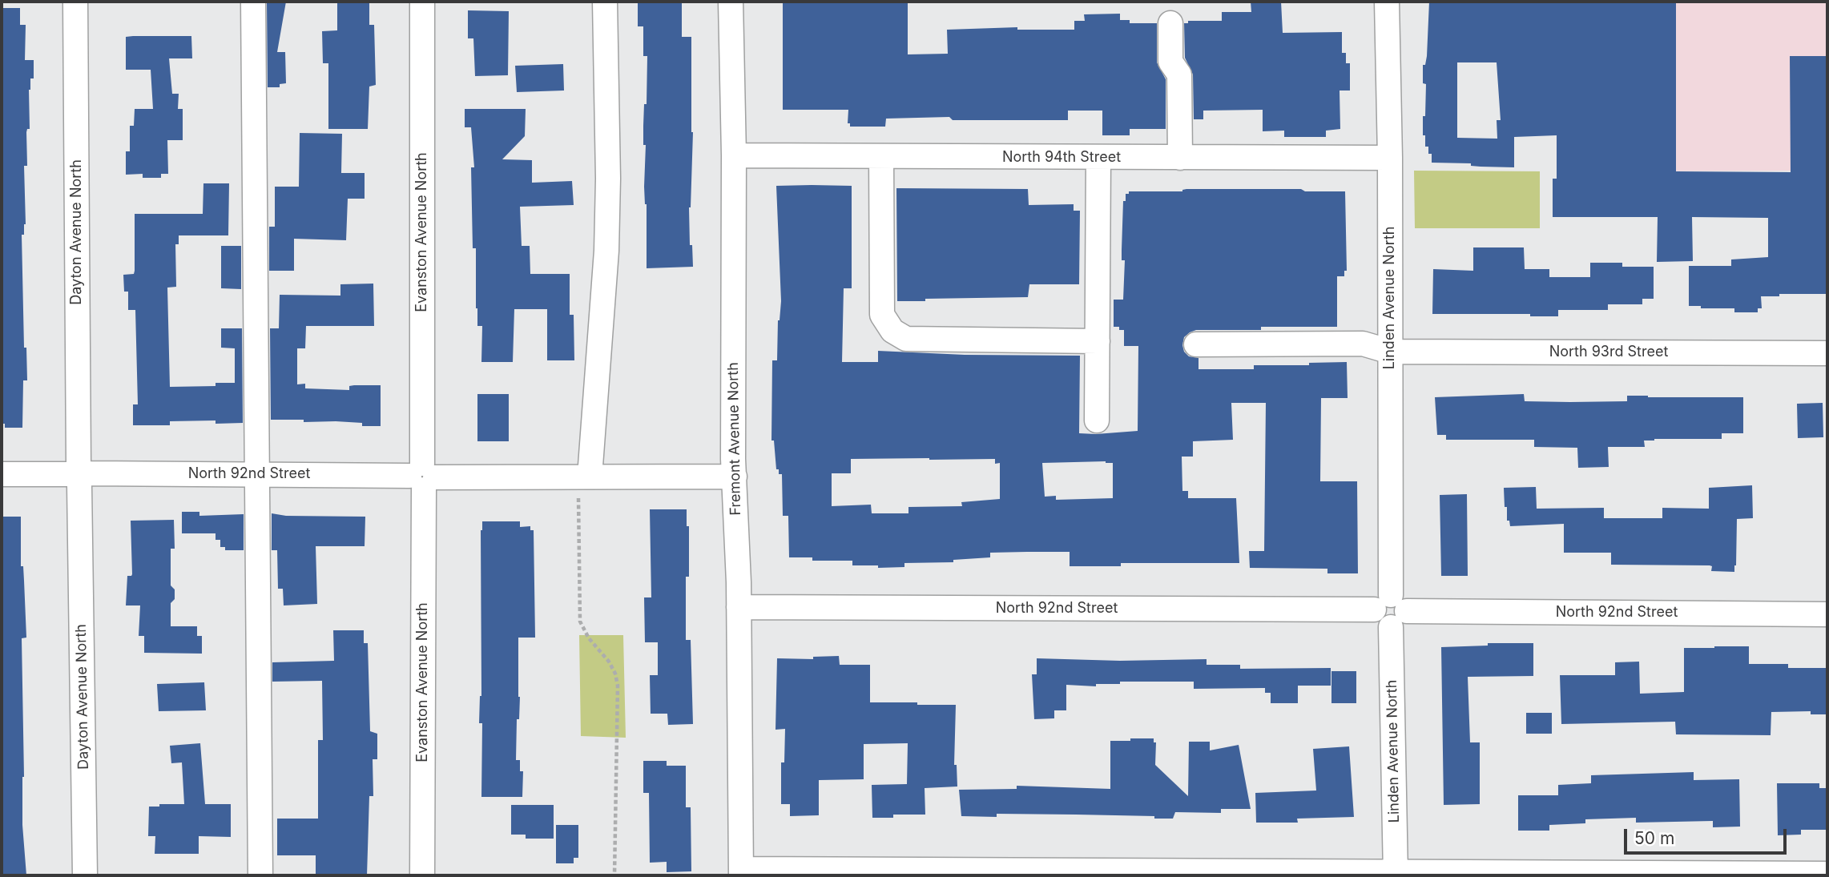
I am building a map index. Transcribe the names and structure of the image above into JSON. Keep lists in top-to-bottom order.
{
  "streets": {
    "street": [
      "North 94th Street",
      "Dayton Avenue North",
      "Evanston Avenue North",
      "Linden Avenue North",
      "North 93rd Street",
      "Fremont Avenue North",
      "North 92nd Street"
    ]
  },
  "crossings": [
    ["North 94th Street", "Linden Avenue North"],
    ["North 94th Street", "Fremont Avenue North"],
    ["Dayton Avenue North", "North 92nd Street"],
    ["Evanston Avenue North", "North 92nd Street"],
    ["Linden Avenue North", "North 93rd Street"],
    ["Linden Avenue North", "North 92nd Street"],
    ["Fremont Avenue North", "North 92nd Street"]
  ],
  "scale_bar": "50 m"
}
